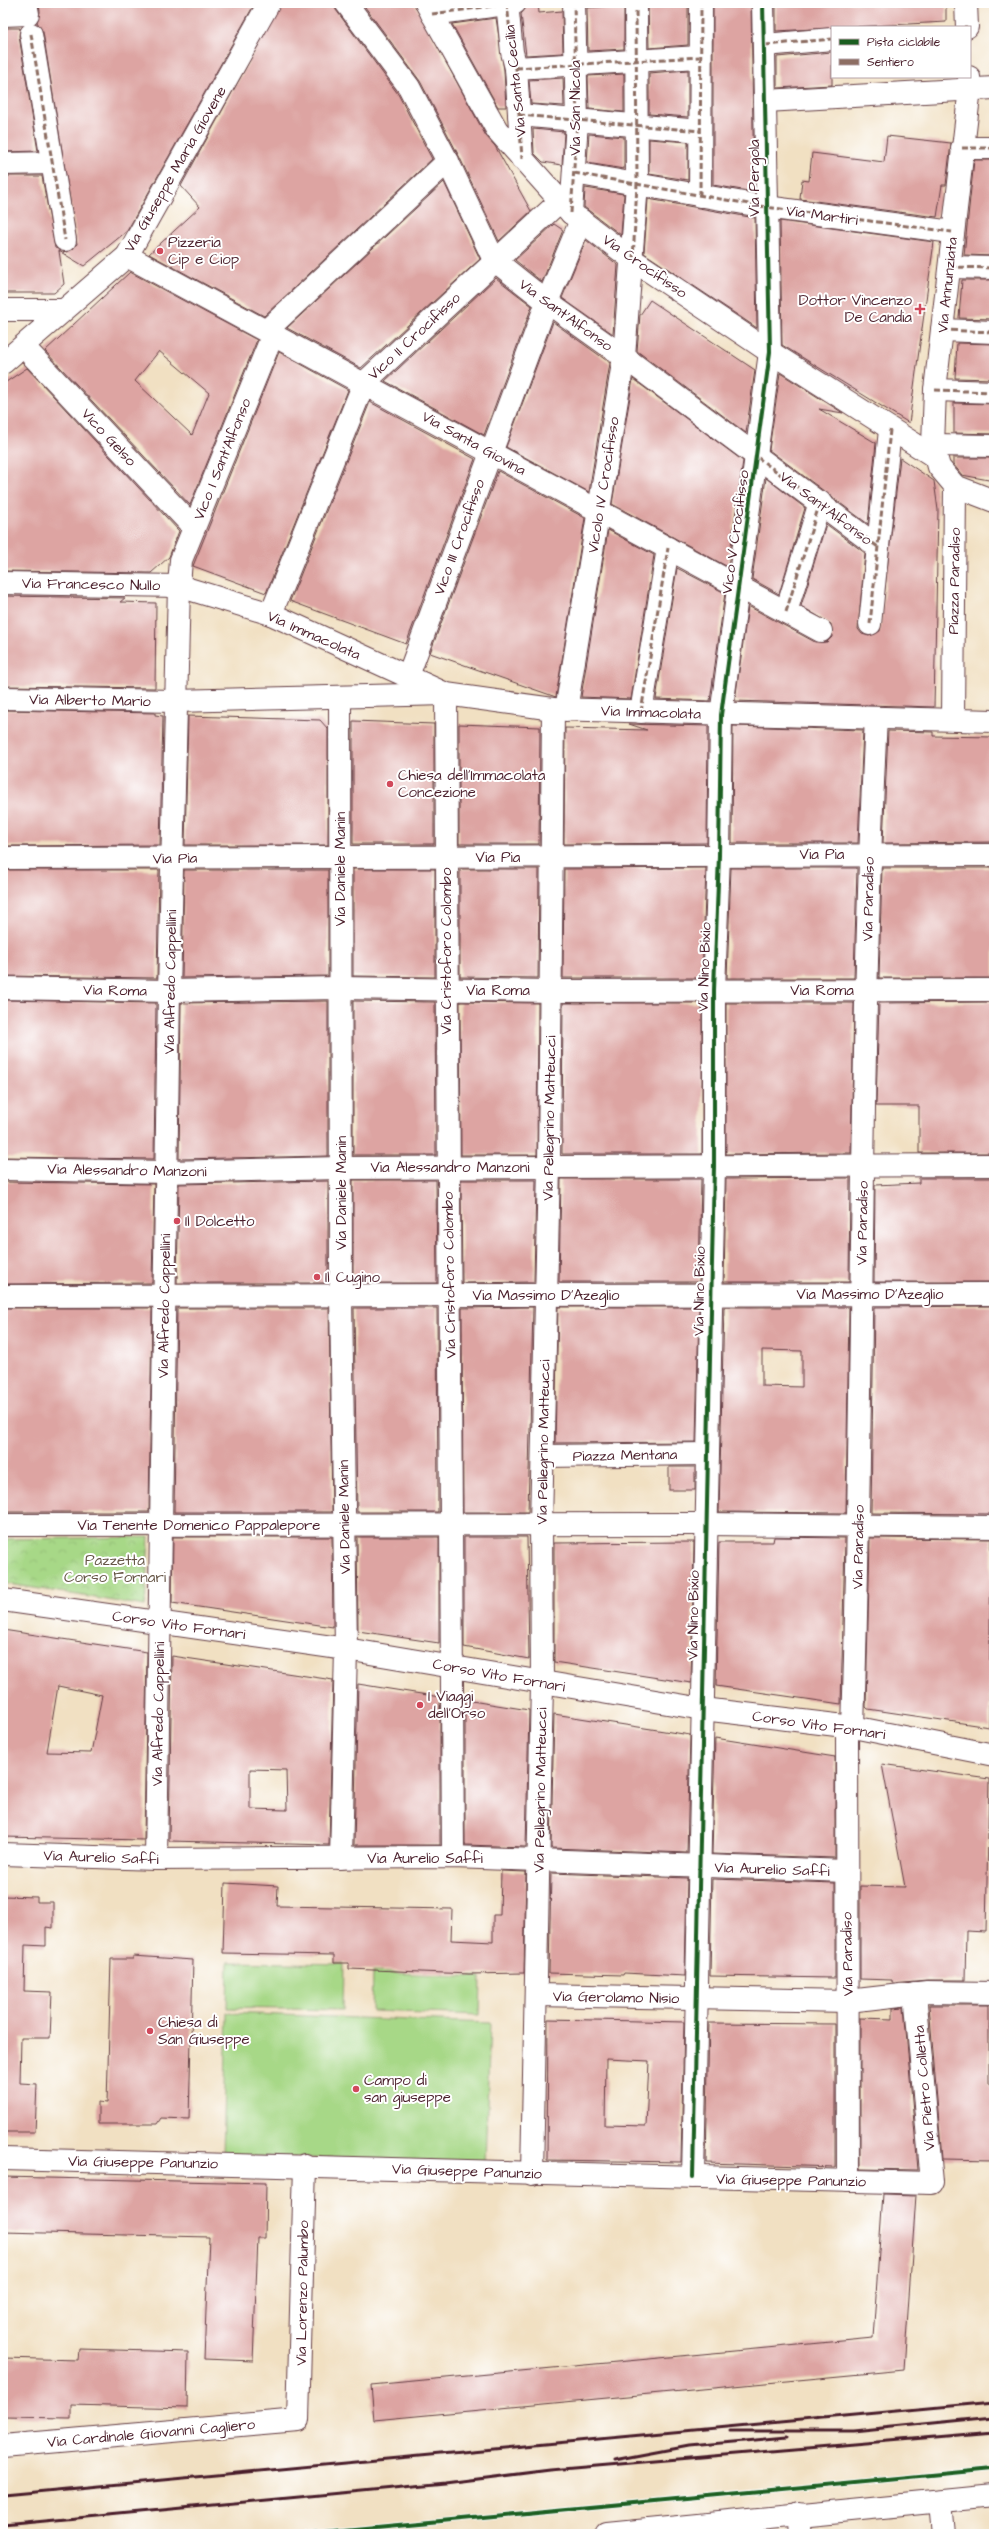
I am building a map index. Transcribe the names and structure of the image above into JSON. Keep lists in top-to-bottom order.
{
  "streets": {
    "street": [
      "Via Santa Cecilia",
      "Via San Nicola",
      "Via Giuseppe Maria Giovene",
      "Via Pergola",
      "Via Martiri",
      "Via Crocifisso",
      "Via Annunziata",
      "Via Sant'Alfonso",
      "Vico II Crocifisso",
      "Vico Gelso",
      "Via Santa Giovina",
      "Vico I Sant'Alfonso",
      "Vicolo IV Crocifisso",
      "Vico V Crocifisso",
      "Vico III Crocifisso",
      "Piazza Paradiso",
      "Via Francesco Nullo",
      "Via Immacolata",
      "Via Alberto Mario",
      "Via Pia",
      "Via Daniele Manin",
      "Via Paradiso",
      "Via Cristoforo Colombo",
      "Via Nino Bixio",
      "Via Alfredo Cappellini",
      "Via Roma",
      "Via Pellegrino Matteucci",
      "Via Alessandro Manzoni",
      "Via Massimo D'Azeglio",
      "Piazza Mentana",
      "Via Tenente Domenico Pappalepore",
      "Corso Vito Fornari",
      "Via Aurelio Saffi",
      "Via Gerolamo Nisio",
      "Via Pietro Colletta",
      "Via Giuseppe Panunzio",
      "Via Lorenzo Palumbo",
      "Via Cardinale Giovanni Cagliero"
    ]
  },
  "crossings": [
    ["Via Santa Cecilia", "Via Crocifisso"],
    ["Via San Nicola", "Via Martiri"],
    ["Via San Nicola", "Via Crocifisso"],
    ["Via San Nicola", "Vico II Crocifisso"],
    ["Via San Nicola", "Vico III Crocifisso"],
    ["Via Giuseppe Maria Giovene", "Vico Gelso"],
    ["Via Giuseppe Maria Giovene", "Via Santa Giovina"],
    ["Via Pergola", "Via Martiri"],
    ["Via Pergola", "Via Crocifisso"],
    ["Via Pergola", "Vico V Crocifisso"],
    ["Via Martiri", "Via Annunziata"],
    ["Via Martiri", "Vicolo IV Crocifisso"],
    ["Via Crocifisso", "Via Annunziata"],
    ["Via Crocifisso", "Vico II Crocifisso"],
    ["Via Crocifisso", "Vicolo IV Crocifisso"],
    ["Via Crocifisso", "Vico V Crocifisso"],
    ["Via Crocifisso", "Vico III Crocifisso"],
    ["Via Sant'Alfonso", "Vico II Crocifisso"],
    ["Via Sant'Alfonso", "Vico I Sant'Alfonso"],
    ["Via Sant'Alfonso", "Vicolo IV Crocifisso"],
    ["Via Sant'Alfonso", "Vico V Crocifisso"],
    ["Via Sant'Alfonso", "Vico III Crocifisso"],
    ["Vico II Crocifisso", "Via Santa Giovina"],
    ["Vico II Crocifisso", "Vico III Crocifisso"],
    ["Vico II Crocifisso", "Via Immacolata"],
    ["Vico Gelso", "Vico I Sant'Alfonso"],
    ["Via Santa Giovina", "Vico I Sant'Alfonso"],
    ["Via Santa Giovina", "Vicolo IV Crocifisso"],
    ["Via Santa Giovina", "Vico V Crocifisso"],
    ["Via Santa Giovina", "Vico III Crocifisso"],
    ["Vico I Sant'Alfonso", "Via Francesco Nullo"],
    ["Vico I Sant'Alfonso", "Via Immacolata"],
    ["Vico I Sant'Alfonso", "Via Alfredo Cappellini"],
    ["Vicolo IV Crocifisso", "Via Immacolata"],
    ["Vicolo IV Crocifisso", "Via Pellegrino Matteucci"],
    ["Vico V Crocifisso", "Via Immacolata"],
    ["Vico V Crocifisso", "Via Nino Bixio"],
    ["Vico III Crocifisso", "Via Immacolata"],
    ["Piazza Paradiso", "Via Immacolata"],
    ["Via Francesco Nullo", "Via Immacolata"],
    ["Via Francesco Nullo", "Via Alfredo Cappellini"],
    ["Via Immacolata", "Via Alberto Mario"],
    ["Via Immacolata", "Via Daniele Manin"],
    ["Via Immacolata", "Via Paradiso"],
    ["Via Immacolata", "Via Cristoforo Colombo"],
    ["Via Immacolata", "Via Nino Bixio"],
    ["Via Immacolata", "Via Alfredo Cappellini"],
    ["Via Immacolata", "Via Pellegrino Matteucci"],
    ["Via Alberto Mario", "Via Alfredo Cappellini"],
    ["Via Pia", "Via Daniele Manin"],
    ["Via Pia", "Via Paradiso"],
    ["Via Pia", "Via Cristoforo Colombo"],
    ["Via Pia", "Via Nino Bixio"],
    ["Via Pia", "Via Alfredo Cappellini"],
    ["Via Pia", "Via Pellegrino Matteucci"],
    ["Via Daniele Manin", "Via Roma"],
    ["Via Daniele Manin", "Via Alessandro Manzoni"],
    ["Via Daniele Manin", "Via Massimo D'Azeglio"],
    ["Via Daniele Manin", "Via Tenente Domenico Pappalepore"],
    ["Via Daniele Manin", "Corso Vito Fornari"],
    ["Via Daniele Manin", "Via Aurelio Saffi"],
    ["Via Paradiso", "Via Roma"],
    ["Via Paradiso", "Via Alessandro Manzoni"],
    ["Via Paradiso", "Via Massimo D'Azeglio"],
    ["Via Paradiso", "Via Tenente Domenico Pappalepore"],
    ["Via Paradiso", "Corso Vito Fornari"],
    ["Via Paradiso", "Via Aurelio Saffi"],
    ["Via Paradiso", "Via Gerolamo Nisio"],
    ["Via Paradiso", "Via Giuseppe Panunzio"],
    ["Via Cristoforo Colombo", "Via Roma"],
    ["Via Cristoforo Colombo", "Via Alessandro Manzoni"],
    ["Via Cristoforo Colombo", "Via Massimo D'Azeglio"],
    ["Via Cristoforo Colombo", "Via Tenente Domenico Pappalepore"],
    ["Via Cristoforo Colombo", "Corso Vito Fornari"],
    ["Via Cristoforo Colombo", "Via Aurelio Saffi"],
    ["Via Nino Bixio", "Via Roma"],
    ["Via Nino Bixio", "Via Alessandro Manzoni"],
    ["Via Nino Bixio", "Via Massimo D'Azeglio"],
    ["Via Nino Bixio", "Piazza Mentana"],
    ["Via Nino Bixio", "Via Tenente Domenico Pappalepore"],
    ["Via Nino Bixio", "Corso Vito Fornari"],
    ["Via Nino Bixio", "Via Aurelio Saffi"],
    ["Via Nino Bixio", "Via Gerolamo Nisio"],
    ["Via Nino Bixio", "Via Giuseppe Panunzio"],
    ["Via Alfredo Cappellini", "Via Roma"],
    ["Via Alfredo Cappellini", "Via Alessandro Manzoni"],
    ["Via Alfredo Cappellini", "Via Massimo D'Azeglio"],
    ["Via Alfredo Cappellini", "Via Tenente Domenico Pappalepore"],
    ["Via Alfredo Cappellini", "Corso Vito Fornari"],
    ["Via Alfredo Cappellini", "Via Aurelio Saffi"],
    ["Via Roma", "Via Pellegrino Matteucci"],
    ["Via Pellegrino Matteucci", "Via Alessandro Manzoni"],
    ["Via Pellegrino Matteucci", "Via Massimo D'Azeglio"],
    ["Via Pellegrino Matteucci", "Piazza Mentana"],
    ["Via Pellegrino Matteucci", "Via Tenente Domenico Pappalepore"],
    ["Via Pellegrino Matteucci", "Corso Vito Fornari"],
    ["Via Pellegrino Matteucci", "Via Aurelio Saffi"],
    ["Via Pellegrino Matteucci", "Via Gerolamo Nisio"],
    ["Via Pellegrino Matteucci", "Via Giuseppe Panunzio"],
    ["Via Gerolamo Nisio", "Via Pietro Colletta"],
    ["Via Pietro Colletta", "Via Giuseppe Panunzio"],
    ["Via Giuseppe Panunzio", "Via Lorenzo Palumbo"],
    ["Via Lorenzo Palumbo", "Via Cardinale Giovanni Cagliero"]
  ],
  "parks": ["Pazzetta Corso Fornari"],
  "places": {
    "other": [
      "Pizzeria Cip e Ciop",
      "Chiesa dell'Immacolata Concezione",
      "Il Dolcetto",
      "Il Cugino",
      "I Viaggi dell'Orso",
      "Chiesa di San Giuseppe",
      "Campo di san giuseppe"
    ],
    "health": ["Dottor Vincenzo De Candia"]
  },
  "legend": ["Pista ciclabile", "Sentiero"]
}
